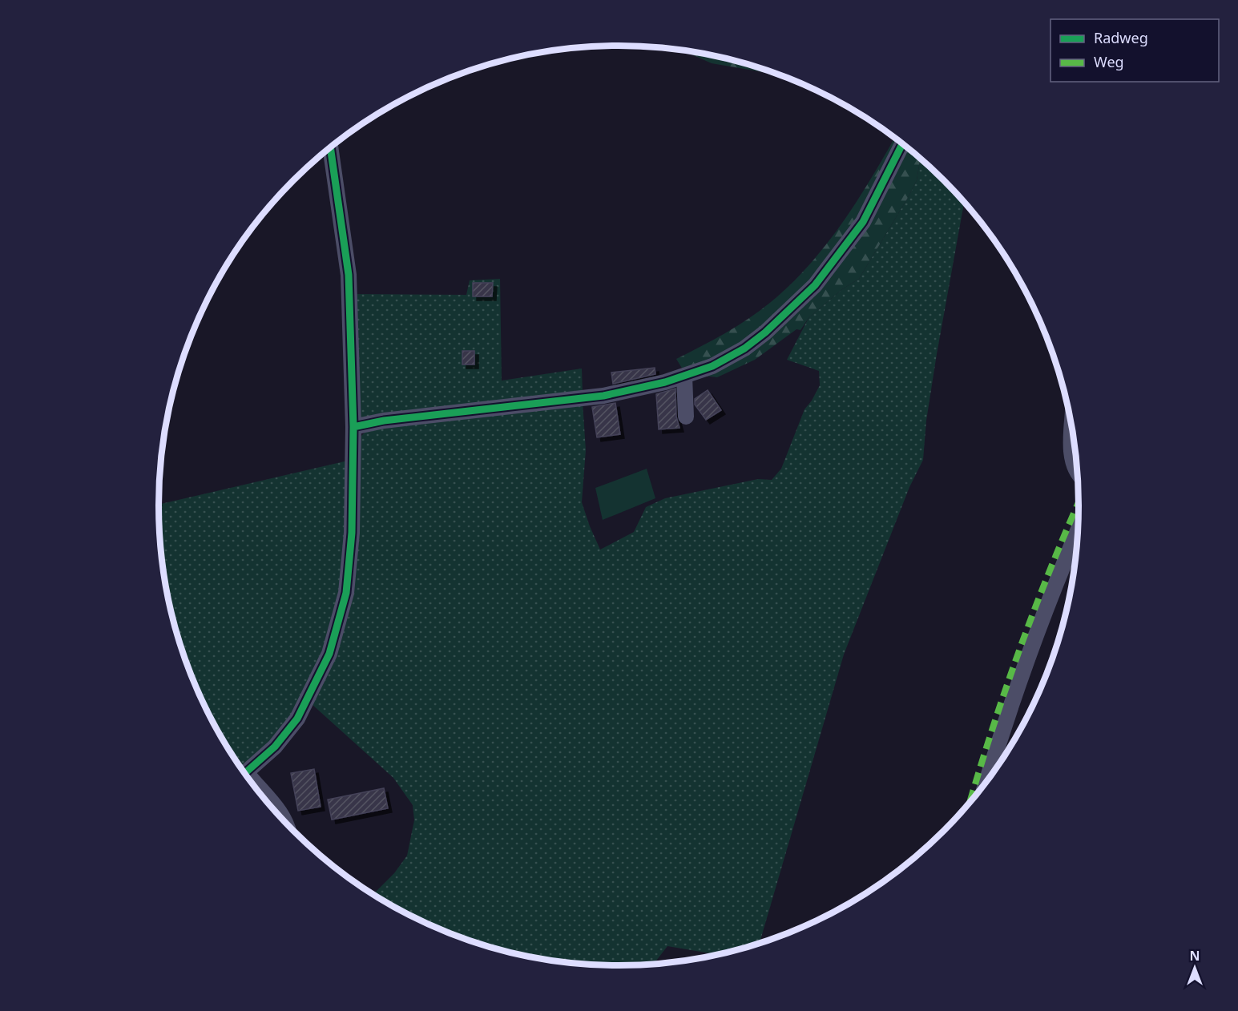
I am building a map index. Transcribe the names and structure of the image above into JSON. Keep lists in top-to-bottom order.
{
  "legend": ["Radweg", "Weg"],
  "north": "top"
}
